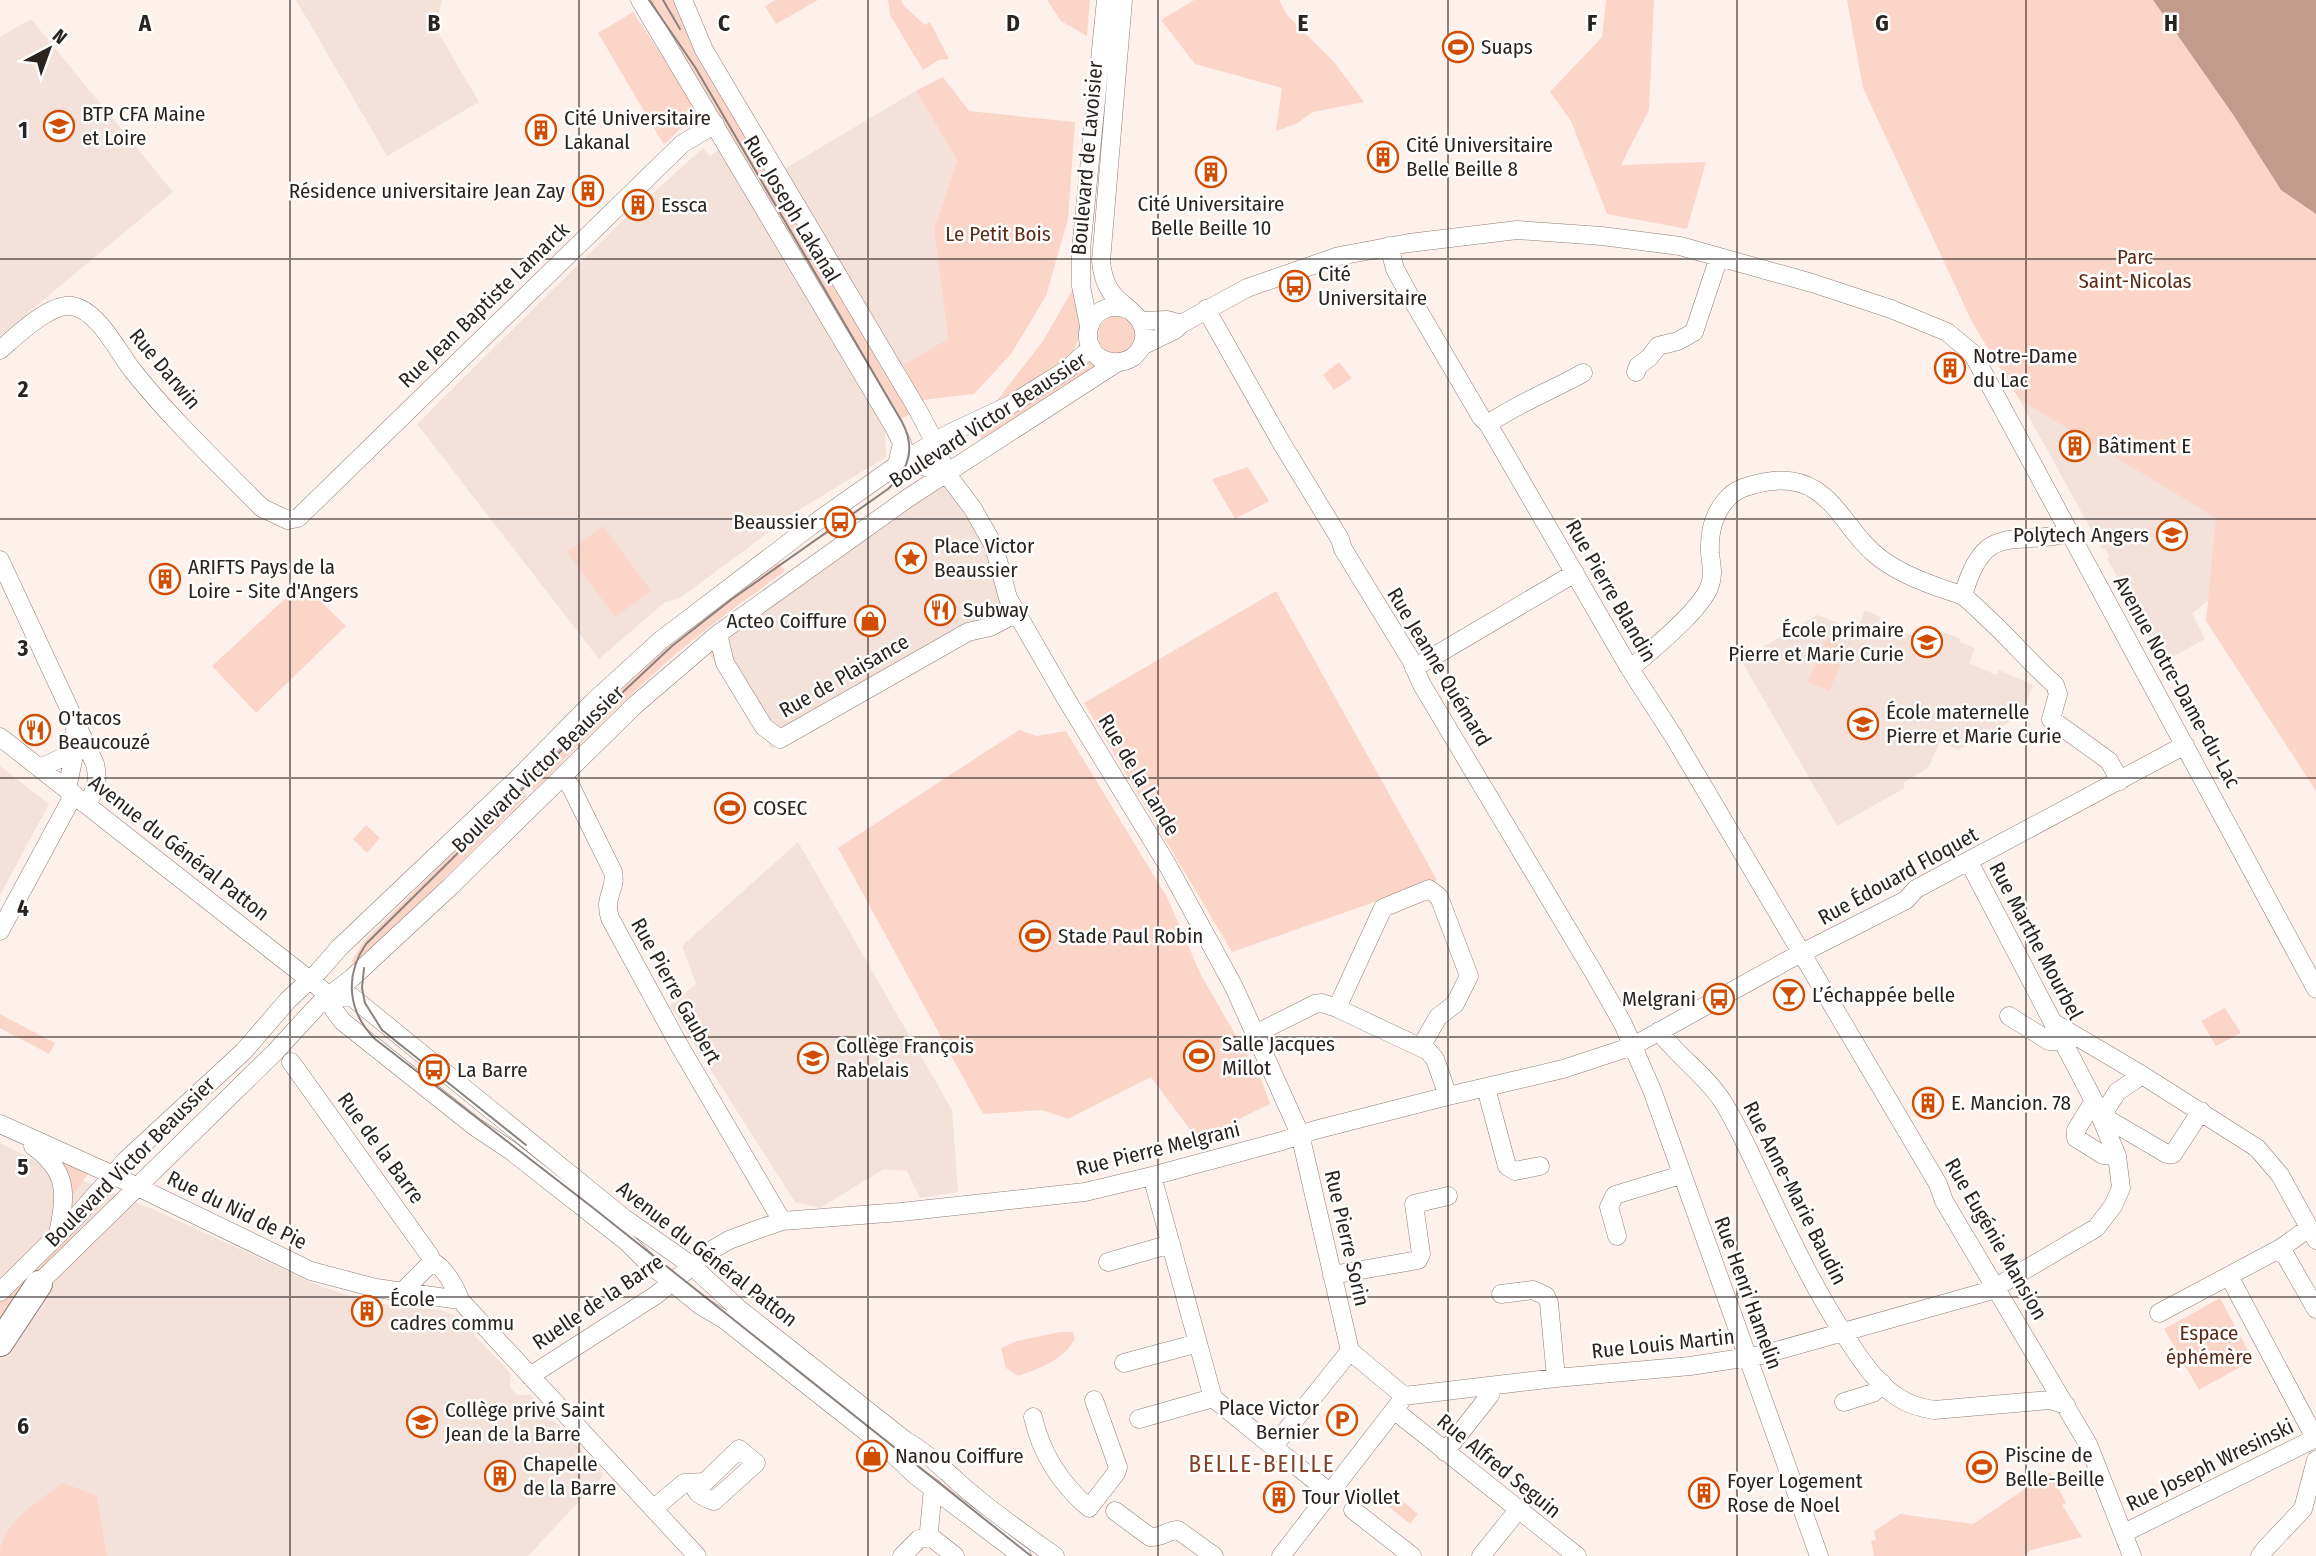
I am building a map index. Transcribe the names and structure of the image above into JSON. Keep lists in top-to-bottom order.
{
  "streets": {
    "street": [
      "Boulevard de Lavoisier",
      "Rue Joseph Lakanal",
      "Rue Jean Baptiste Lamarck",
      "Rue Darwin",
      "Boulevard Victor Beaussier",
      "Rue Pierre Blandin",
      "Rue Jeanne Quémard",
      "Rue de Plaisance",
      "Avenue Notre-Dame-du-Lac",
      "Rue de la Lande",
      "Avenue du Général Patton",
      "Rue Édouard Floquet",
      "Rue Marthe Mourbel",
      "Rue Pierre Gaubert",
      "Rue de la Barre",
      "Rue Pierre Melgrani",
      "Rue Anne-Marie Baudin",
      "Rue du Nid de Pie",
      "Rue Pierre Sorin",
      "Rue Eugénie Mansion",
      "Rue Henri Hamelin",
      "Ruelle de la Barre",
      "Rue Louis Martin",
      "Rue Joseph Wresinski",
      "Rue Alfred Seguin"
    ]
  },
  "crossings": [
    ["Boulevard de Lavoisier", "Boulevard Victor Beaussier"],
    ["Rue Joseph Lakanal", "Rue Jean Baptiste Lamarck"],
    ["Rue Joseph Lakanal", "Boulevard Victor Beaussier"],
    ["Rue Joseph Lakanal", "Rue de la Lande"],
    ["Rue Jean Baptiste Lamarck", "Rue Darwin"],
    ["Boulevard Victor Beaussier", "Rue de Plaisance"],
    ["Boulevard Victor Beaussier", "Rue de la Lande"],
    ["Boulevard Victor Beaussier", "Avenue du Général Patton"],
    ["Boulevard Victor Beaussier", "Rue Pierre Gaubert"],
    ["Boulevard Victor Beaussier", "Rue du Nid de Pie"],
    ["Rue Pierre Blandin", "Rue Édouard Floquet"],
    ["Rue Pierre Blandin", "Rue Eugénie Mansion"],
    ["Rue Jeanne Quémard", "Rue Édouard Floquet"],
    ["Rue Jeanne Quémard", "Rue Pierre Melgrani"],
    ["Rue Jeanne Quémard", "Rue Henri Hamelin"],
    ["Rue de Plaisance", "Rue de la Lande"],
    ["Avenue Notre-Dame-du-Lac", "Rue Édouard Floquet"],
    ["Rue de la Lande", "Rue Pierre Melgrani"],
    ["Rue de la Lande", "Rue Pierre Sorin"],
    ["Avenue du Général Patton", "Rue Pierre Melgrani"],
    ["Avenue du Général Patton", "Ruelle de la Barre"],
    ["Rue Édouard Floquet", "Rue Marthe Mourbel"],
    ["Rue Édouard Floquet", "Rue Pierre Melgrani"],
    ["Rue Édouard Floquet", "Rue Anne-Marie Baudin"],
    ["Rue Édouard Floquet", "Rue Eugénie Mansion"],
    ["Rue Édouard Floquet", "Rue Henri Hamelin"],
    ["Rue Marthe Mourbel", "Rue Eugénie Mansion"],
    ["Rue Marthe Mourbel", "Rue Louis Martin"],
    ["Rue Pierre Gaubert", "Rue Pierre Melgrani"],
    ["Rue de la Barre", "Rue du Nid de Pie"],
    ["Rue de la Barre", "Ruelle de la Barre"],
    ["Rue Pierre Melgrani", "Rue Pierre Sorin"],
    ["Rue Pierre Melgrani", "Rue Henri Hamelin"],
    ["Rue Pierre Melgrani", "Ruelle de la Barre"],
    ["Rue Anne-Marie Baudin", "Rue Eugénie Mansion"],
    ["Rue Anne-Marie Baudin", "Rue Louis Martin"],
    ["Rue Eugénie Mansion", "Rue Louis Martin"],
    ["Rue Eugénie Mansion", "Rue Joseph Wresinski"],
    ["Rue Henri Hamelin", "Rue Louis Martin"],
    ["Rue Louis Martin", "Rue Alfred Seguin"]
  ],
  "districts": ["BELLE-BEILLE"],
  "parks": ["Le Petit Bois", "Parc Saint-Nicolas", "Espace éphémère"],
  "places": {
    "sports": [
      "Suaps",
      "COSEC",
      "Stade Paul Robin",
      "Salle Jacques Millot",
      "Piscine de Belle-Beille"
    ],
    "school or university": [
      "BTP CFA Maine et Loire",
      "Polytech Angers",
      "École primaire Pierre et Marie Curie",
      "École maternelle Pierre et Marie Curie",
      "Collège François Rabelais",
      "Collège privé Saint Jean de la Barre"
    ],
    "building": [
      "Cité Universitaire Lakanal",
      "Cité Universitaire Belle Beille 8",
      "Cité Universitaire Belle Beille 10",
      "Résidence universitaire Jean Zay",
      "Essca",
      "Notre-Dame du Lac",
      "Bâtiment E",
      "ARIFTS Pays de la Loire - Site d'Angers",
      "E. Mancion. 78",
      "École cadres commu",
      "Chapelle de la Barre",
      "Foyer Logement Rose de Noel",
      "Tour Viollet"
    ],
    "bus stop": [
      "Cité Universitaire",
      "Beaussier",
      "Melgrani",
      "La Barre"
    ],
    "place": ["Place Victor Beaussier"],
    "restaurant": ["Subway", "O'tacos Beaucouzé"],
    "shop": ["Acteo Coiffure", "Nanou Coiffure"],
    "bar": ["L’échappée belle"],
    "parking": ["Place Victor Bernier"]
  },
  "north": "top right",
  "grid": {
    "columns": [
      "A",
      "B",
      "C",
      "D",
      "E",
      "F",
      "G",
      "H"
    ],
    "rows": [
      "1",
      "2",
      "3",
      "4",
      "5",
      "6"
    ]
  }
}
